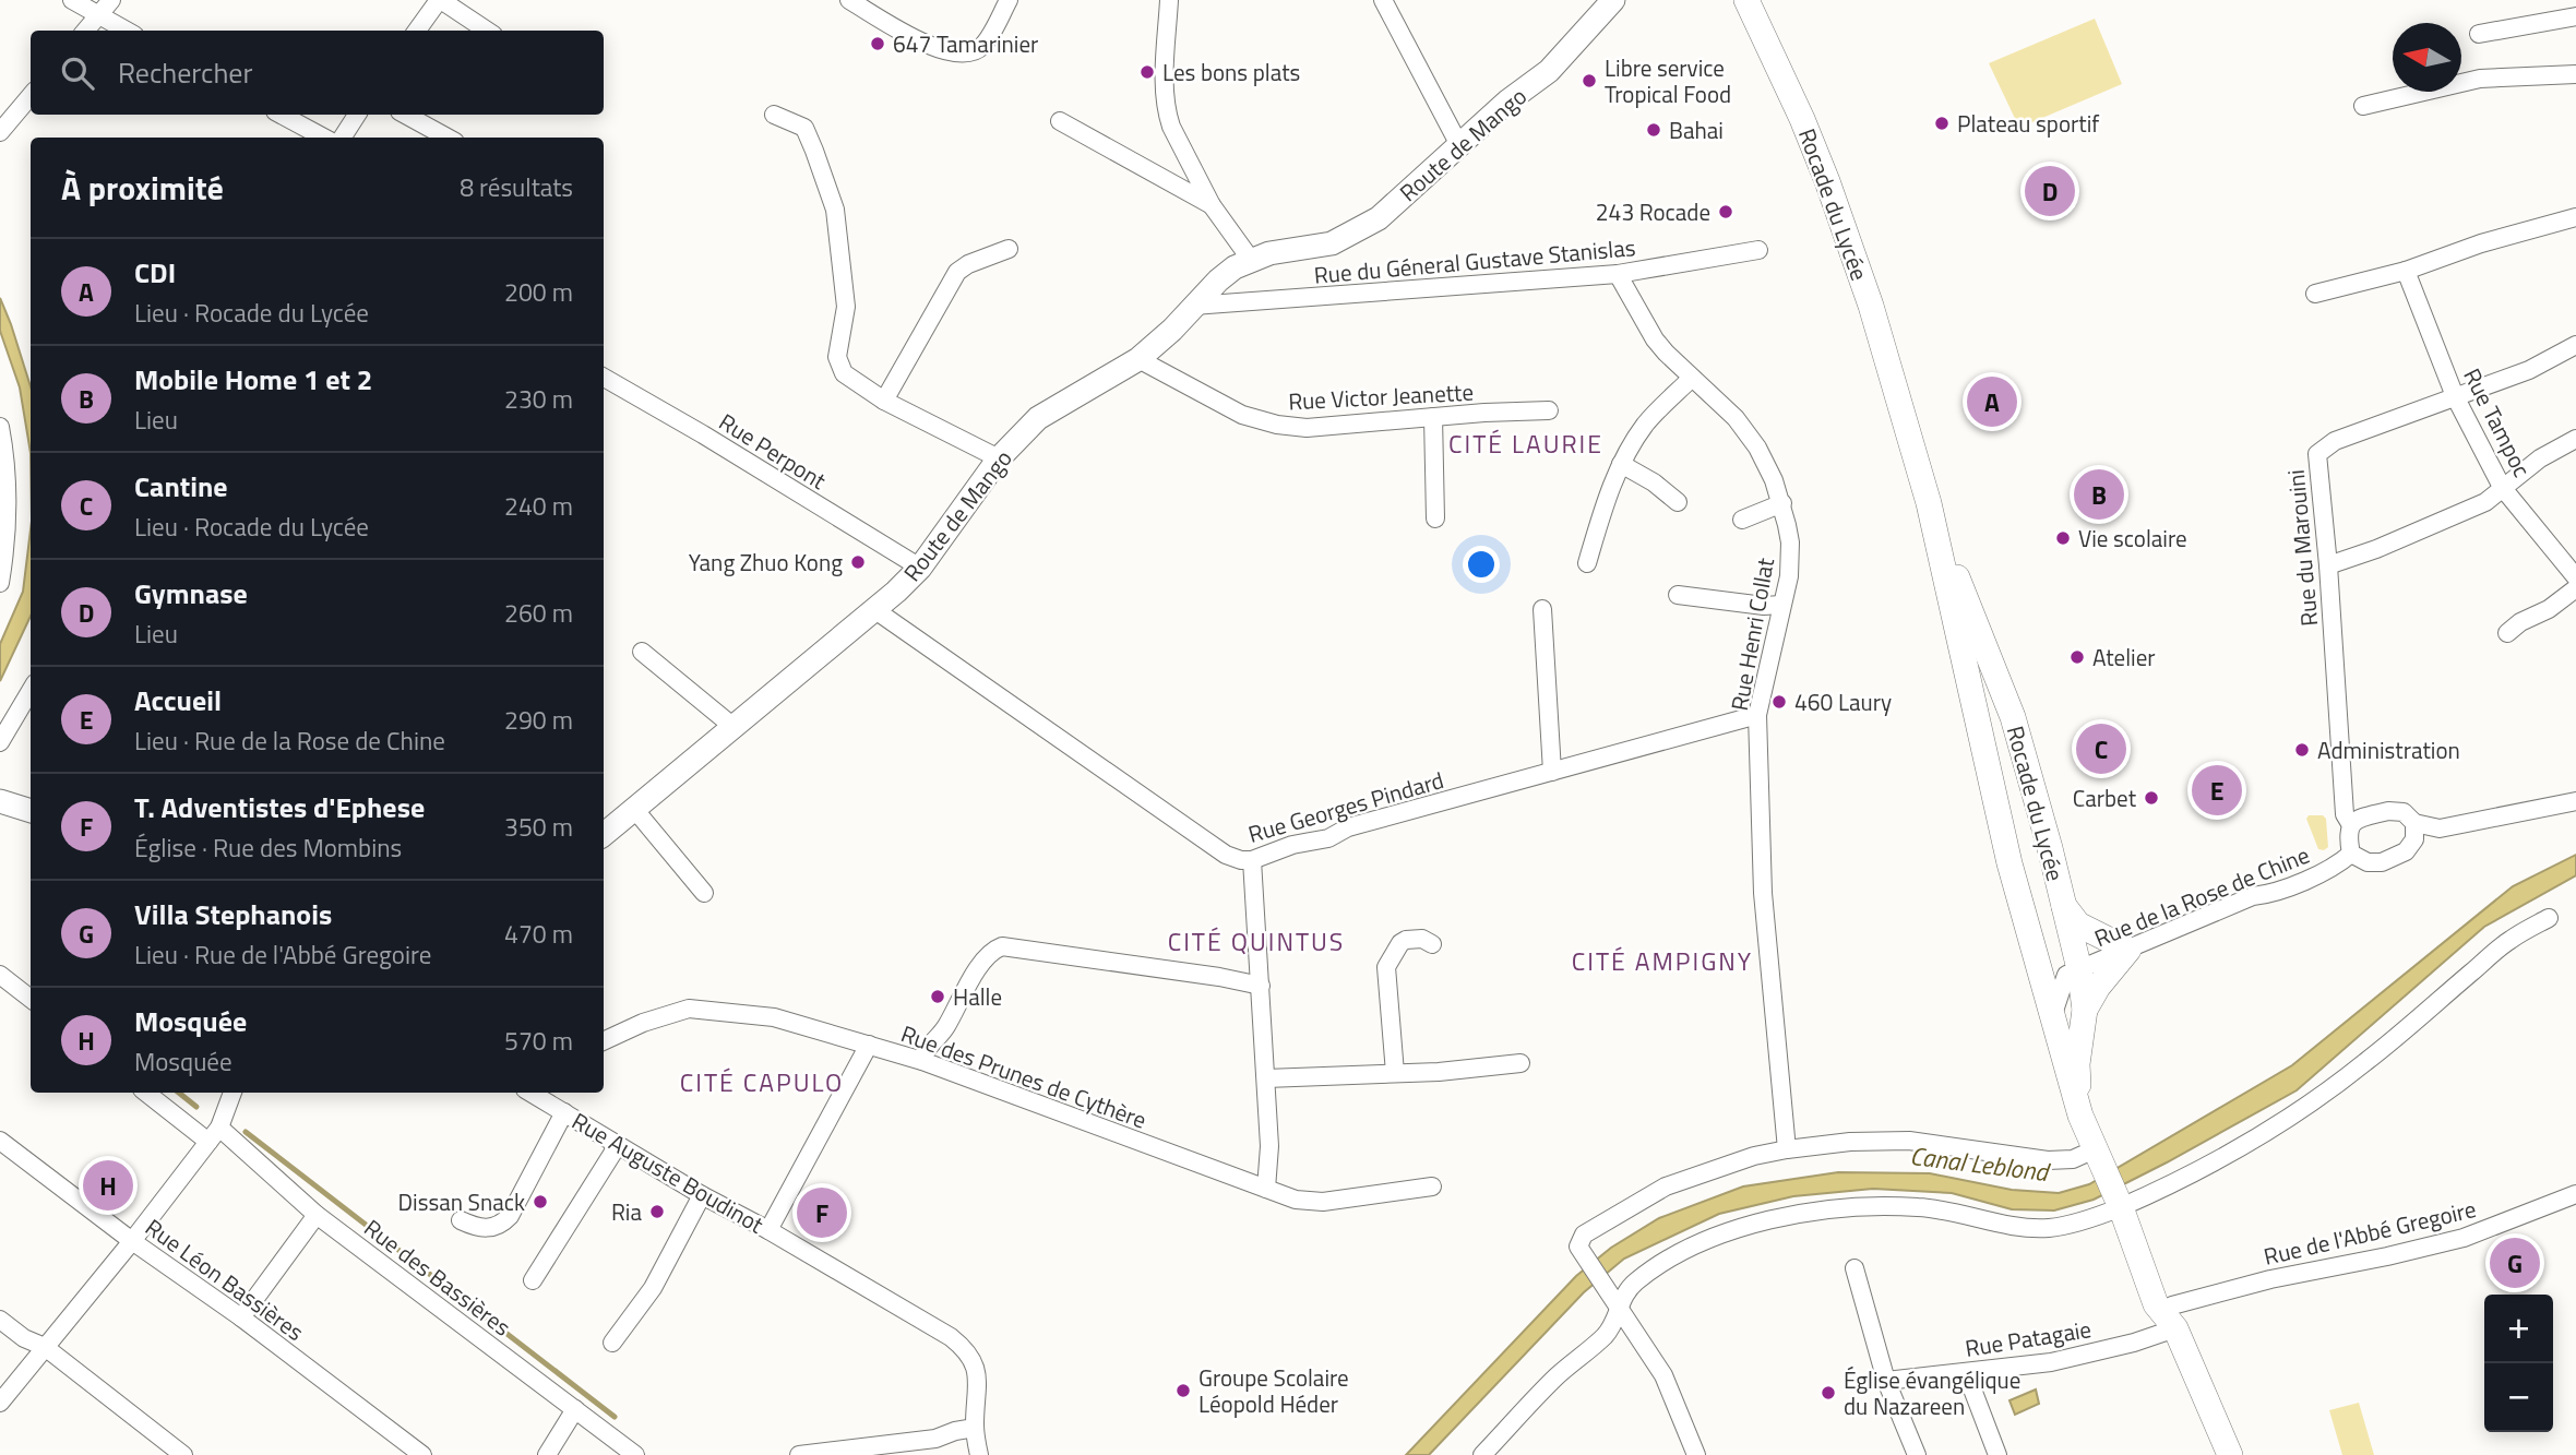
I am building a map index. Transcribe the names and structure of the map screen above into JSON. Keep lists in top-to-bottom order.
{
  "streets": {
    "main road": ["Rocade du Lycée"],
    "street": [
      "Route de Mango",
      "Rue du Géneral Gustave Stanislas",
      "Rue Victor Jeanette",
      "Rue Tampoc",
      "Rue Perpont",
      "Rue du Marouini",
      "Rue Henri Collat",
      "Rue Georges Pindard",
      "Rue de la Rose de Chine",
      "Rue des Prunes de Cythère",
      "Rue Auguste Boudinot",
      "Rue de l'Abbé Gregoire",
      "Rue des Bassières",
      "Rue Léon Bassières",
      "Rue Patagaie"
    ]
  },
  "crossings": [
    ["Route de Mango", "Rue du Géneral Gustave Stanislas"],
    ["Route de Mango", "Rue Victor Jeanette"],
    ["Route de Mango", "Rue Perpont"],
    ["Route de Mango", "Rue Georges Pindard"],
    ["Rocade du Lycée", "Rue de la Rose de Chine"],
    ["Rocade du Lycée", "Rue de l'Abbé Gregoire"],
    ["Rocade du Lycée", "Rue Patagaie"],
    ["Rue du Géneral Gustave Stanislas", "Rue Henri Collat"],
    ["Rue Tampoc", "Rue du Marouini"],
    ["Rue du Marouini", "Rue de la Rose de Chine"],
    ["Rue Henri Collat", "Rue Georges Pindard"],
    ["Rue de l'Abbé Gregoire", "Rue Patagaie"]
  ],
  "districts": [
    "CITÉ LAURIE",
    "CITÉ QUINTUS",
    "CITÉ AMPIGNY",
    "CITÉ CAPULO"
  ],
  "water": ["Canal Leblond"],
  "places": [
    "647 Tamarinier",
    "Les bons plats",
    "Libre service Tropical Food",
    "Plateau sportif",
    "Bahai",
    "243 Rocade",
    "Vie scolaire",
    "Yang Zhuo Kong",
    "Atelier",
    "460 Laury",
    "Administration",
    "Carbet",
    "Halle",
    "Dissan Snack",
    "Ria",
    "Groupe Scolaire Léopold Héder",
    "Église évangélique du Nazareen"
  ],
  "north": "left",
  "page": {
    "search": "Rechercher",
    "heading": ["À proximité", "8 résultats"],
    "pins": [
      "D",
      "A",
      "B",
      "C",
      "E",
      "H",
      "F",
      "G"
    ],
    "list": [
      {
        "mark": "A",
        "name": "CDI",
        "note": "Lieu · Rocade du Lycée",
        "value": "200 m"
      },
      {
        "mark": "B",
        "name": "Mobile Home 1 et 2",
        "note": "Lieu",
        "value": "230 m"
      },
      {
        "mark": "C",
        "name": "Cantine",
        "note": "Lieu · Rocade du Lycée",
        "value": "240 m"
      },
      {
        "mark": "D",
        "name": "Gymnase",
        "note": "Lieu",
        "value": "260 m"
      },
      {
        "mark": "E",
        "name": "Accueil",
        "note": "Lieu · Rue de la Rose de Chine",
        "value": "290 m"
      },
      {
        "mark": "F",
        "name": "T. Adventistes d'Ephese",
        "note": "Église · Rue des Mombins",
        "value": "350 m"
      },
      {
        "mark": "G",
        "name": "Villa Stephanois",
        "note": "Lieu · Rue de l'Abbé Gregoire",
        "value": "470 m"
      },
      {
        "mark": "H",
        "name": "Mosquée",
        "note": "Mosquée",
        "value": "570 m"
      }
    ],
    "map_buttons": ["+", "−"]
  }
}
